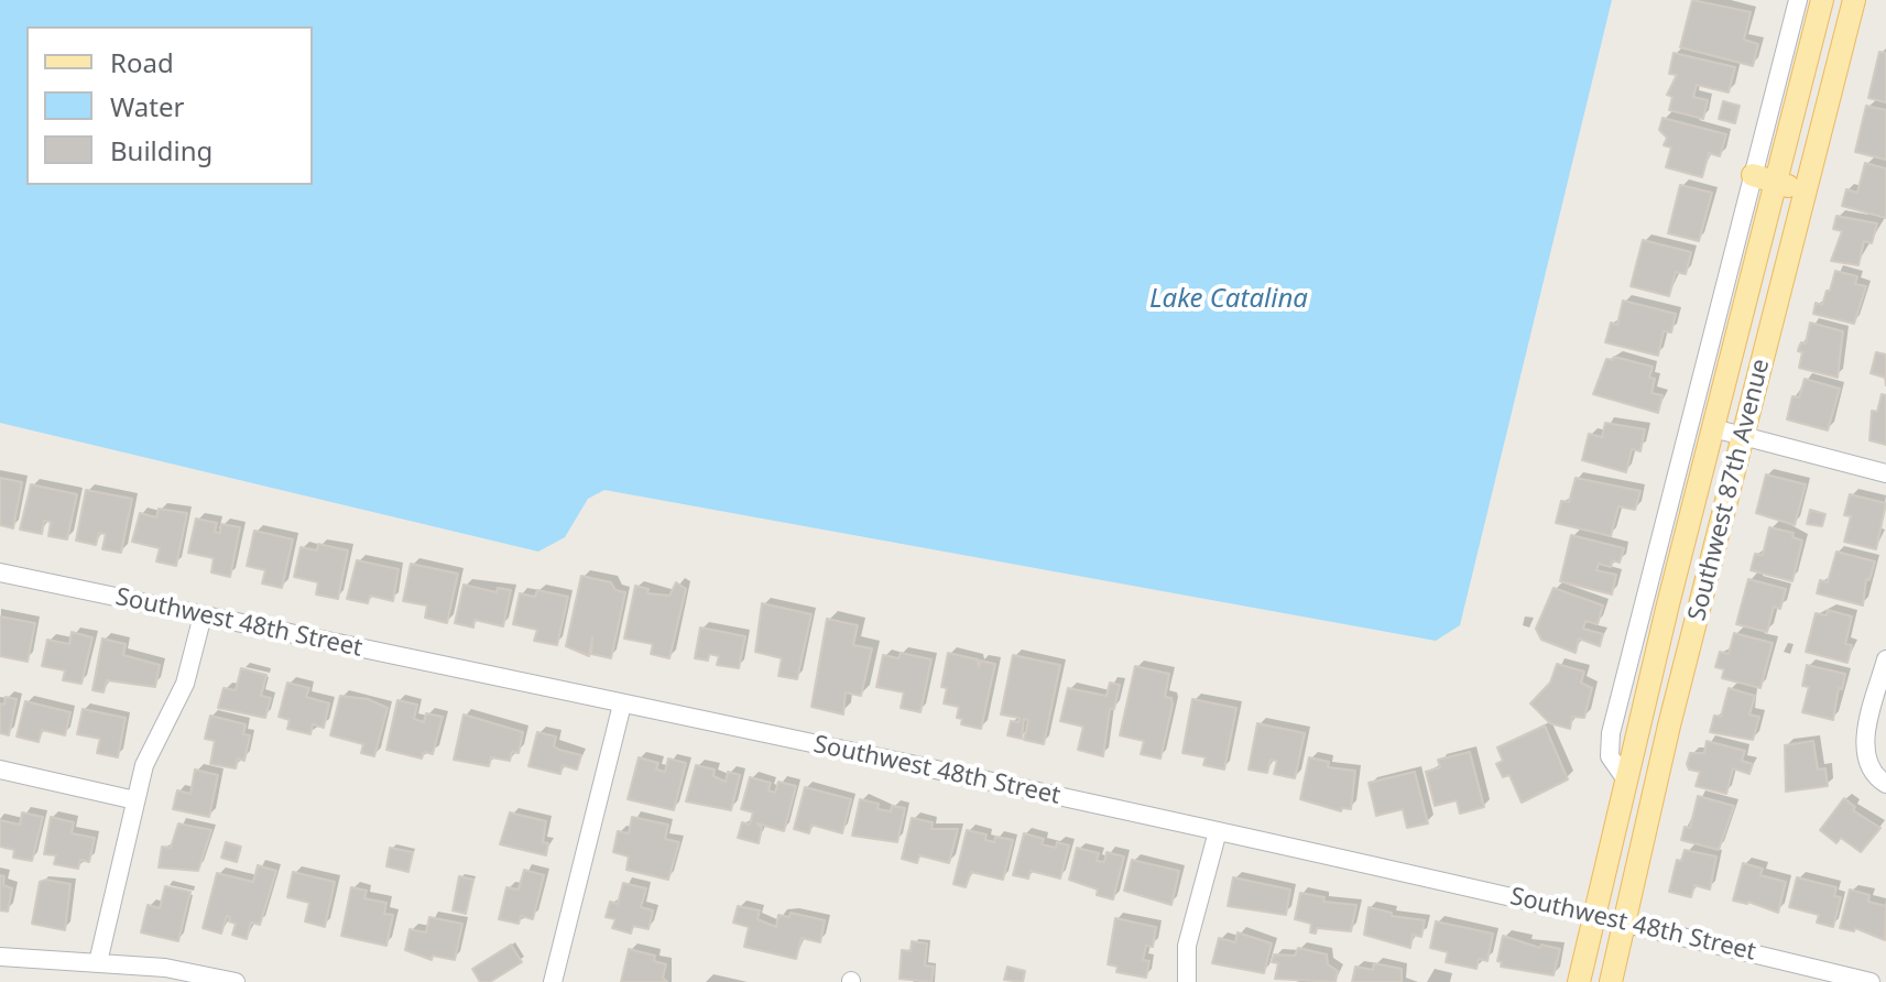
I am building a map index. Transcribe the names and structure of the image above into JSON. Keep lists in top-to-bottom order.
{
  "streets": {
    "main road": ["Southwest 87th Avenue"],
    "street": ["Southwest 48th Street"]
  },
  "crossings": [
    ["Southwest 87th Avenue", "Southwest 48th Street"]
  ],
  "water": ["Lake Catalina"],
  "legend": ["Road", "Water", "Building"]
}
